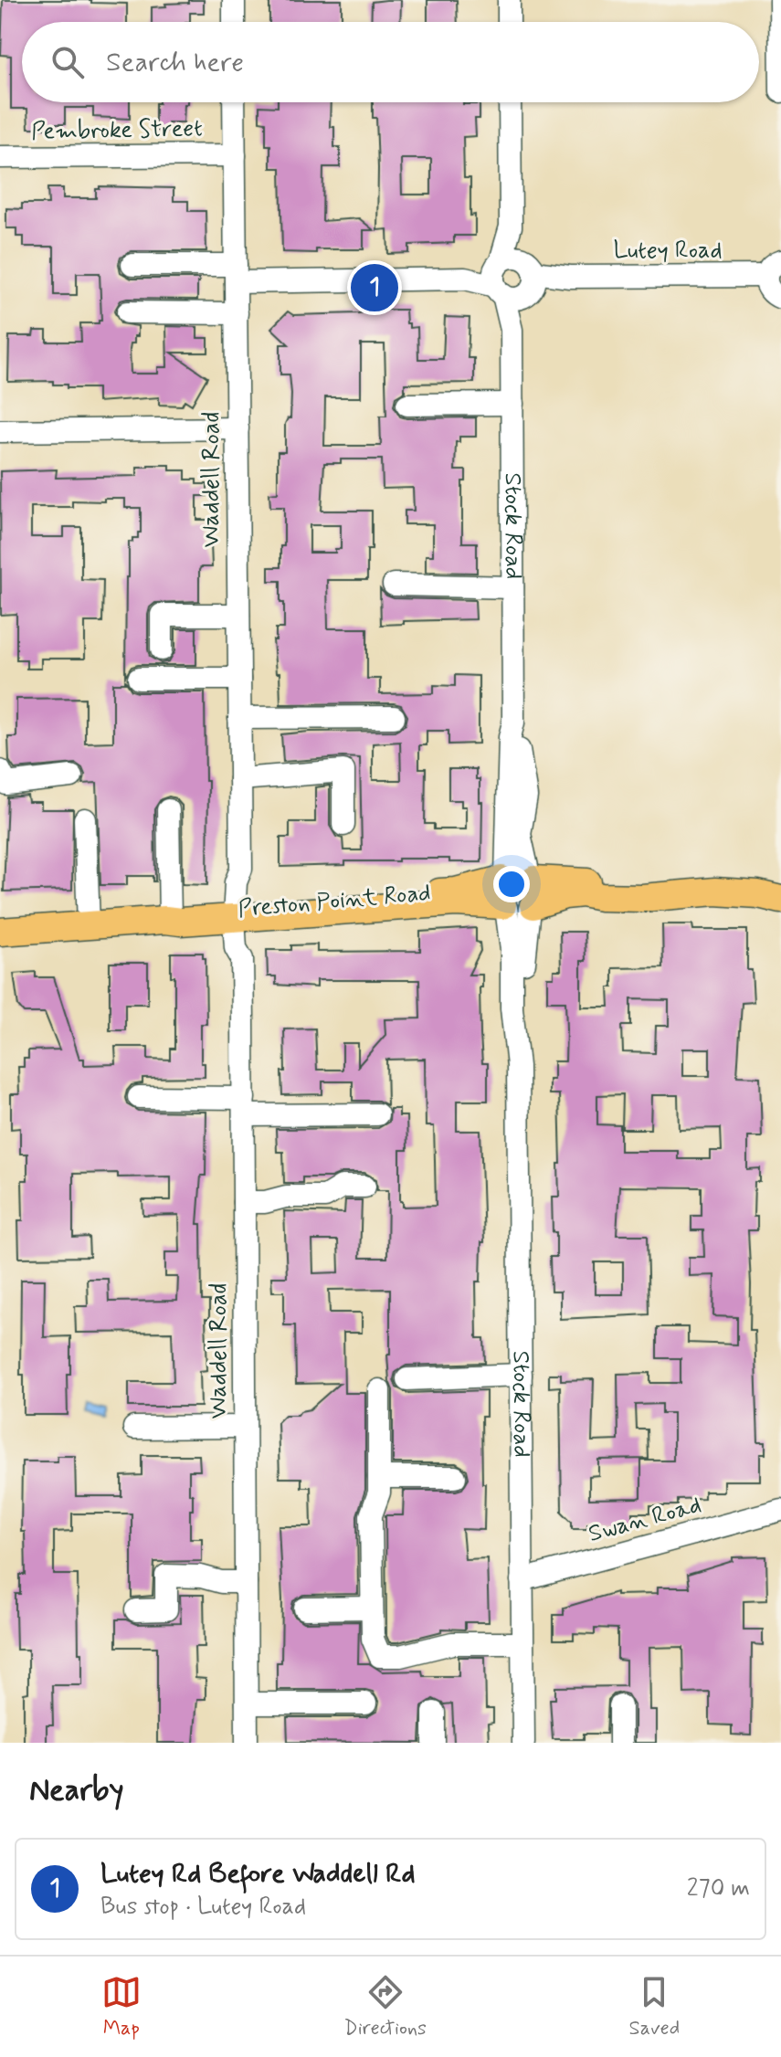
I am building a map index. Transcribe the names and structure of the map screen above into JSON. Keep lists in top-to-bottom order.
{
  "streets": {
    "main road": ["Preston Point Road"],
    "street": [
      "Pembroke Street",
      "Lutey Road",
      "Waddell Road",
      "Stock Road",
      "Swan Road"
    ]
  },
  "crossings": [
    ["Pembroke Street", "Waddell Road"],
    ["Lutey Road", "Waddell Road"],
    ["Lutey Road", "Stock Road"],
    ["Waddell Road", "Preston Point Road"],
    ["Stock Road", "Preston Point Road"],
    ["Stock Road", "Swan Road"]
  ],
  "page": {
    "search": "Search here",
    "pins": "1",
    "heading": "Nearby",
    "list": [
      {
        "mark": "1",
        "name": "Lutey Rd Before Waddell Rd",
        "note": "Bus stop · Lutey Road",
        "value": "270 m"
      }
    ],
    "nav": ["Map", "Directions", "Saved"]
  }
}
